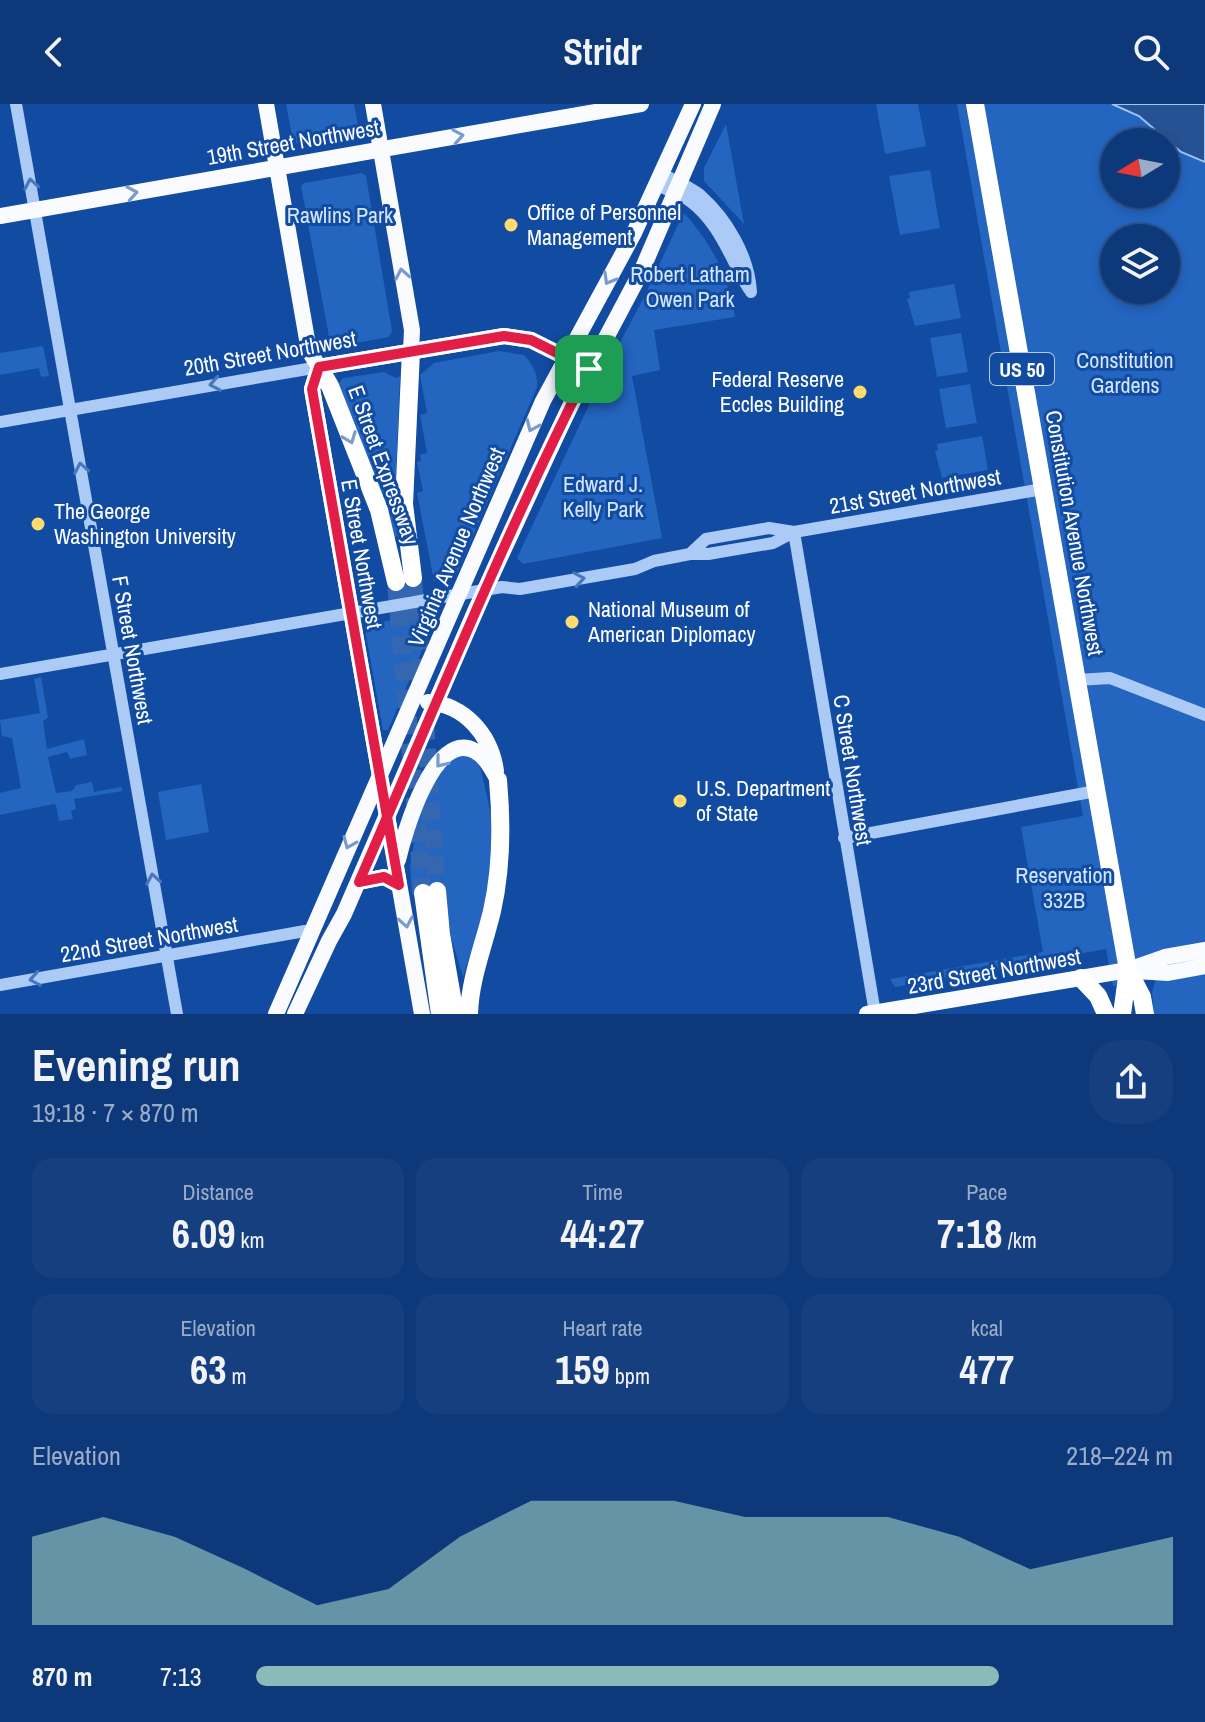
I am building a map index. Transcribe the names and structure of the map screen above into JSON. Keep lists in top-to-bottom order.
{
  "streets": {
    "highway": ["US 50", "E Street Expressway", "Constitution Avenue Northwest"],
    "main road": [
      "19th Street Northwest",
      "20th Street Northwest",
      "Virginia Avenue Northwest",
      "E Street Northwest",
      "23rd Street Northwest"
    ],
    "street": [
      "21st Street Northwest",
      "F Street Northwest",
      "C Street Northwest",
      "22nd Street Northwest"
    ]
  },
  "crossings": [
    ["19th Street Northwest", "E Street Northwest"],
    ["19th Street Northwest", "F Street Northwest"],
    ["20th Street Northwest", "E Street Expressway"],
    ["20th Street Northwest", "Virginia Avenue Northwest"],
    ["20th Street Northwest", "E Street Northwest"],
    ["20th Street Northwest", "F Street Northwest"],
    ["E Street Expressway", "E Street Northwest"],
    ["21st Street Northwest", "Constitution Avenue Northwest"],
    ["21st Street Northwest", "Virginia Avenue Northwest"],
    ["21st Street Northwest", "E Street Northwest"],
    ["21st Street Northwest", "F Street Northwest"],
    ["21st Street Northwest", "C Street Northwest"],
    ["Constitution Avenue Northwest", "23rd Street Northwest"],
    ["Virginia Avenue Northwest", "E Street Northwest"],
    ["F Street Northwest", "22nd Street Northwest"],
    ["C Street Northwest", "23rd Street Northwest"]
  ],
  "one_way": [
    "19th Street Northwest",
    "20th Street Northwest",
    "F Street Northwest",
    "22nd Street Northwest"
  ],
  "parks": [
    "Rawlins Park",
    "Robert Latham Owen Park",
    "Constitution Gardens",
    "Edward J. Kelly Park",
    "Reservation 332B"
  ],
  "places": [
    "Office of Personnel Management",
    "Federal Reserve Eccles Building",
    "The George Washington University",
    "National Museum of American Diplomacy",
    "U.S. Department of State"
  ],
  "north": "left",
  "page": {
    "header": "Stridr",
    "heading": ["Evening run", "19:18 · 7 × 870 m"],
    "stats": [
      ["Distance", "6.09 km"],
      ["Time", "44:27"],
      ["Pace", "7:18 /km"],
      ["Elevation", "63 m"],
      ["Heart rate", "159 bpm"],
      ["kcal", "477"]
    ],
    "chart": ["Elevation", "218–224 m"],
    "list": [
      {
        "name": "870 m",
        "note": "7:13"
      }
    ]
  }
}
